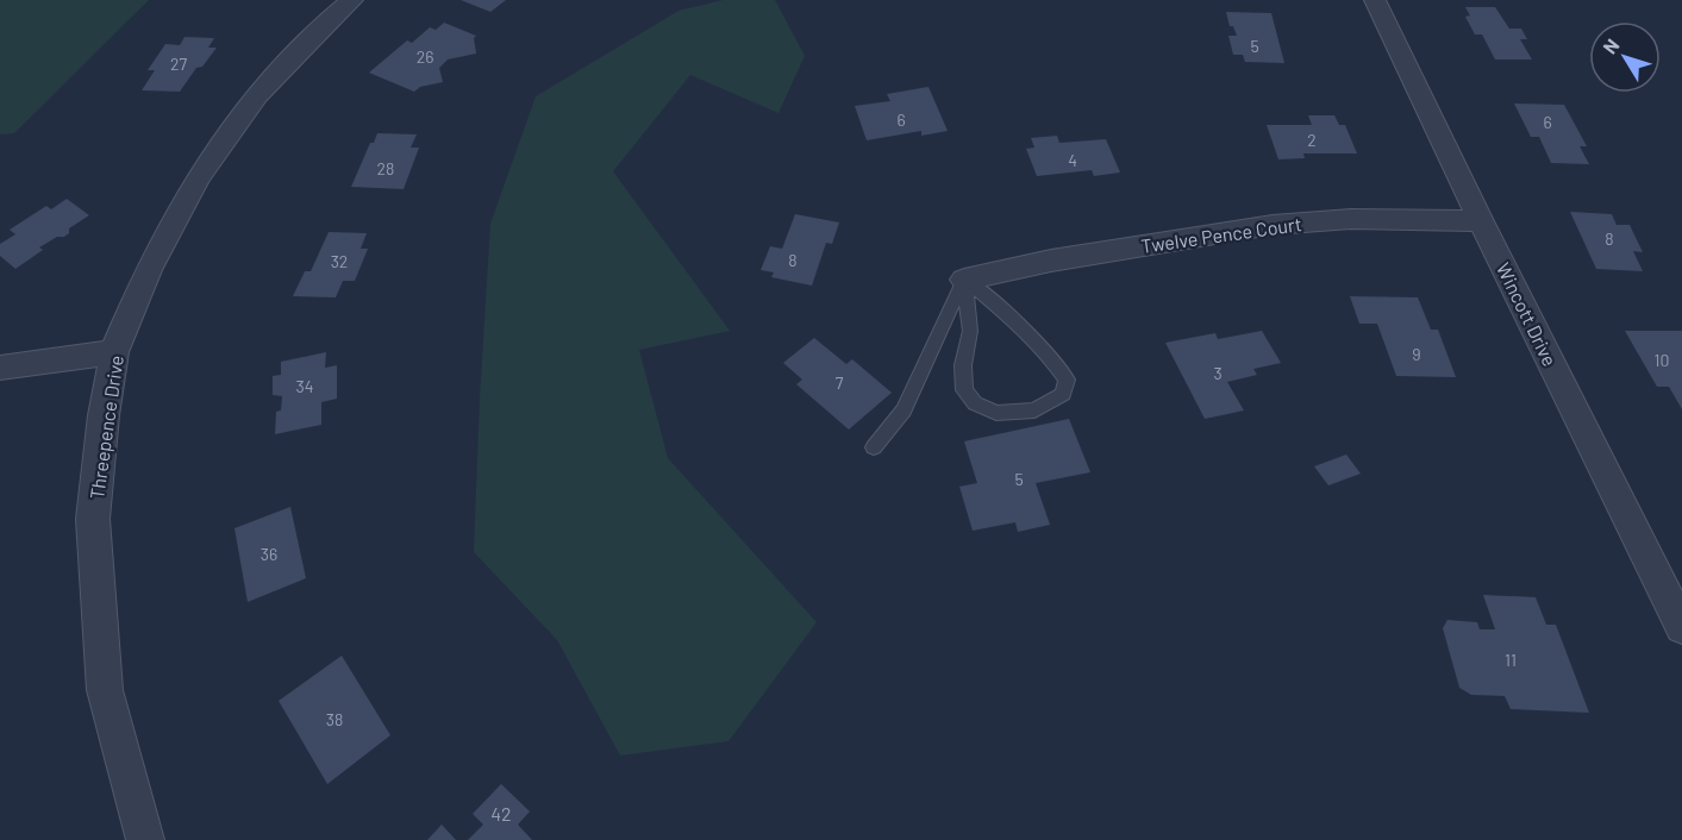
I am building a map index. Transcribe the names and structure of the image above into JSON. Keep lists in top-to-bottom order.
{
  "streets": {
    "street": ["Twelve Pence Court", "Wincott Drive", "Threepence Drive"]
  },
  "crossings": [
    ["Twelve Pence Court", "Wincott Drive"]
  ],
  "house_numbers": [
    "5",
    "26",
    "27",
    "6",
    "6",
    "2",
    "4",
    "28",
    "8",
    "8",
    "32",
    "9",
    "10",
    "3",
    "7",
    "34",
    "5",
    "36",
    "11",
    "38",
    "42"
  ],
  "north": "top left"
}
